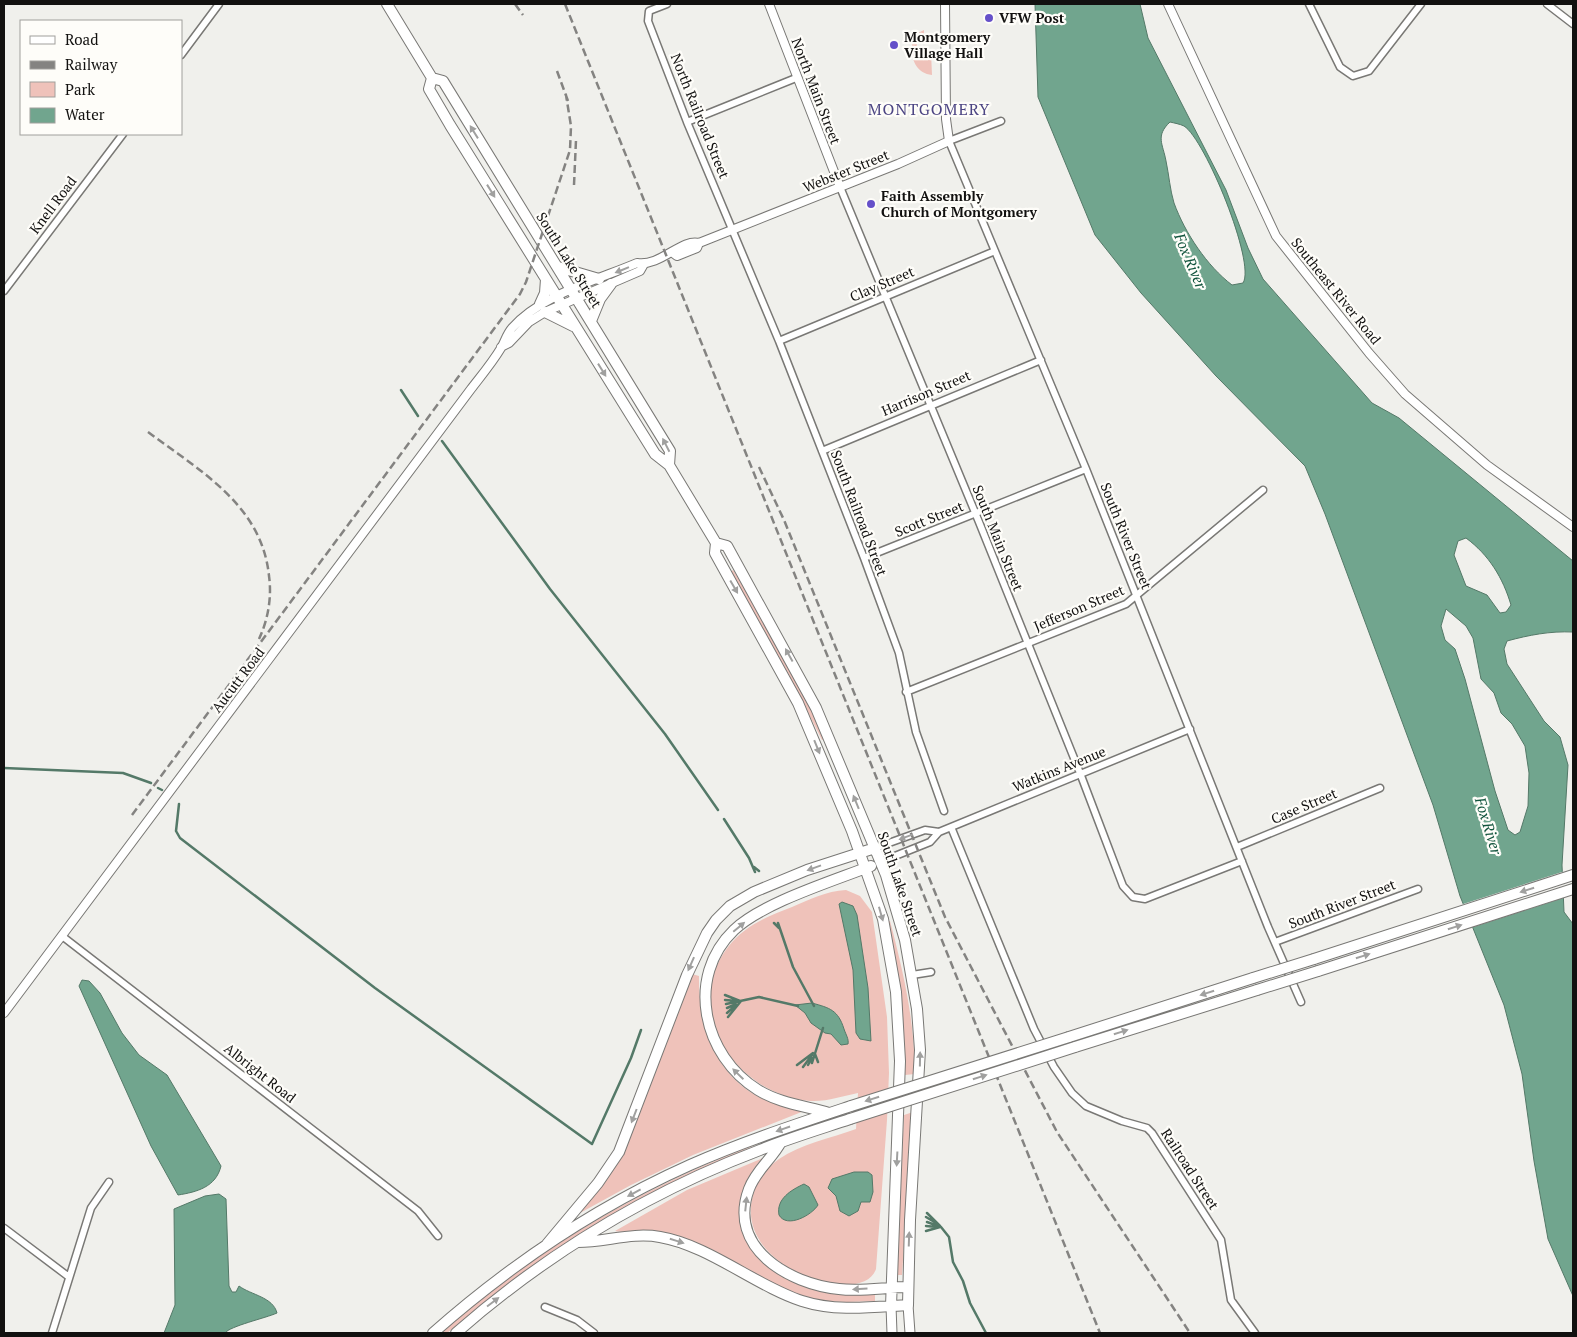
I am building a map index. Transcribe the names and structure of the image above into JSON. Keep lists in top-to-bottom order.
{
  "streets": {
    "main road": ["South Lake Street"],
    "street": [
      "North Main Street",
      "North Railroad Street",
      "Webster Street",
      "Knell Road",
      "Clay Street",
      "Southeast River Road",
      "Harrison Street",
      "South Railroad Street",
      "Scott Street",
      "South River Street",
      "South Main Street",
      "Jefferson Street",
      "Aucutt Road",
      "Watkins Avenue",
      "Case Street",
      "Albright Road",
      "Railroad Street"
    ]
  },
  "crossings": [
    ["North Main Street", "Webster Street"],
    ["North Main Street", "South Main Street"],
    ["North Railroad Street", "Webster Street"],
    ["North Railroad Street", "South Railroad Street"],
    ["Webster Street", "South Lake Street"],
    ["Webster Street", "South Railroad Street"],
    ["Webster Street", "South River Street"],
    ["Webster Street", "South Main Street"],
    ["Webster Street", "Aucutt Road"],
    ["South Lake Street", "Watkins Avenue"],
    ["Clay Street", "South Railroad Street"],
    ["Clay Street", "South River Street"],
    ["Clay Street", "South Main Street"],
    ["Harrison Street", "South Railroad Street"],
    ["Harrison Street", "South River Street"],
    ["Harrison Street", "South Main Street"],
    ["South Railroad Street", "Scott Street"],
    ["South Railroad Street", "Jefferson Street"],
    ["Scott Street", "South River Street"],
    ["Scott Street", "South Main Street"],
    ["South River Street", "South Main Street"],
    ["South River Street", "Jefferson Street"],
    ["South River Street", "Watkins Avenue"],
    ["South River Street", "Case Street"],
    ["South Main Street", "Jefferson Street"],
    ["South Main Street", "Watkins Avenue"],
    ["Aucutt Road", "Albright Road"],
    ["Watkins Avenue", "Railroad Street"]
  ],
  "districts": ["MONTGOMERY"],
  "water": ["Fox River"],
  "places": ["VFW Post", "Montgomery Village Hall", "Faith Assembly Church of Montgomery"],
  "legend": [
    "Road",
    "Railway",
    "Park",
    "Water"
  ]
}
